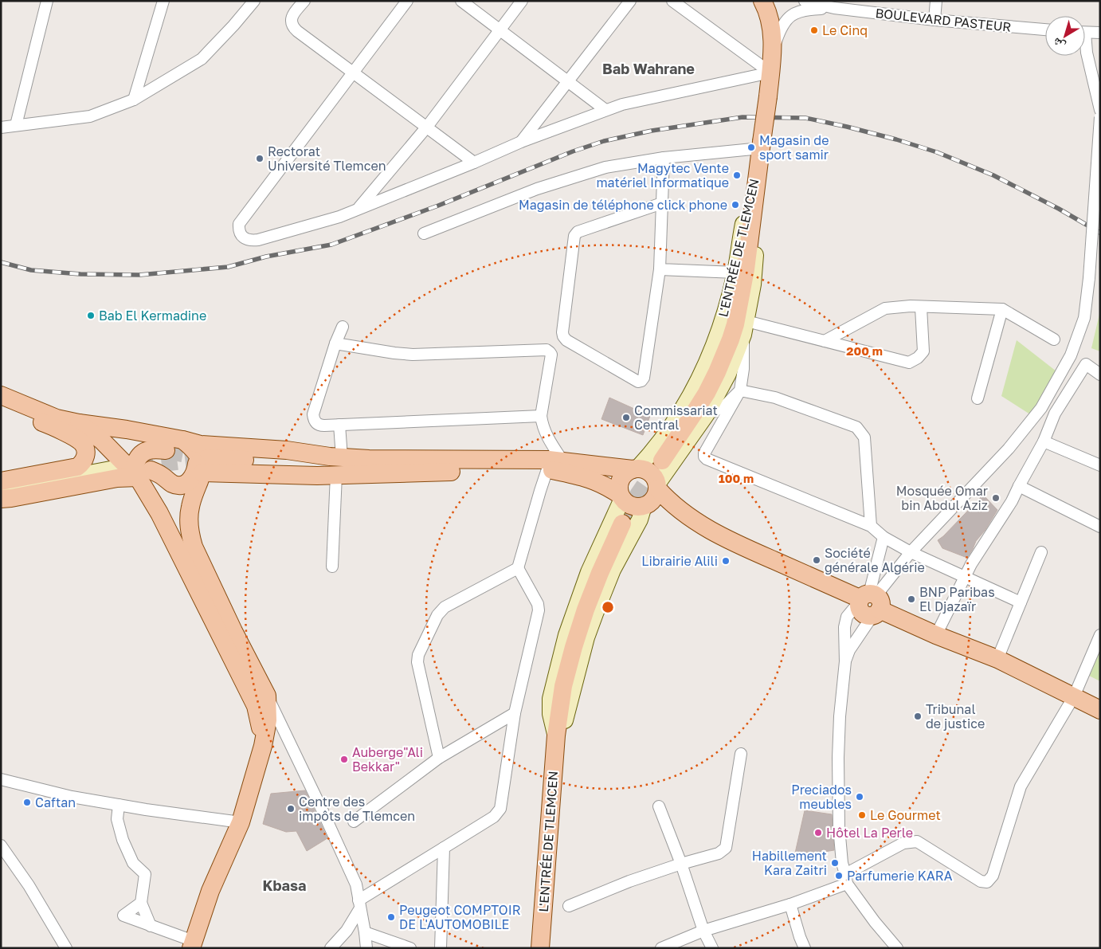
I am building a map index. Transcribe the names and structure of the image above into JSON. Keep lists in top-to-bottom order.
{
  "streets": {
    "main road": ["L'ENTRÉE DE TLEMCEN"],
    "street": ["BOULEVARD PASTEUR"]
  },
  "districts": ["Bab Wahrane", "Kbasa"],
  "places": [
    "Le Cinq",
    "Magasin de sport samir",
    "Rectorat Université Tlemcen",
    "Magytec Vente matériel Informatique",
    "Magasin de téléphone click phone",
    "Bab El Kermadine",
    "Commissariat Central",
    "Mosquée Omar bin Abdul Aziz",
    "Société générale Algérie",
    "Librairie Alili",
    "BNP Paribas El Djazaïr",
    "Tribunal de justice",
    "Auberge\"Ali Bekkar\"",
    "Preciados meubles",
    "Caftan",
    "Centre des impôts de Tlemcen",
    "Le Gourmet",
    "Hôtel La Perle",
    "Habillement Kara Zaitri",
    "Parfumerie KARA",
    "Peugeot COMPTOIR DE L'AUTOMOBILE"
  ],
  "north": "bottom left",
  "rings": ["200 m", "100 m"]
}
